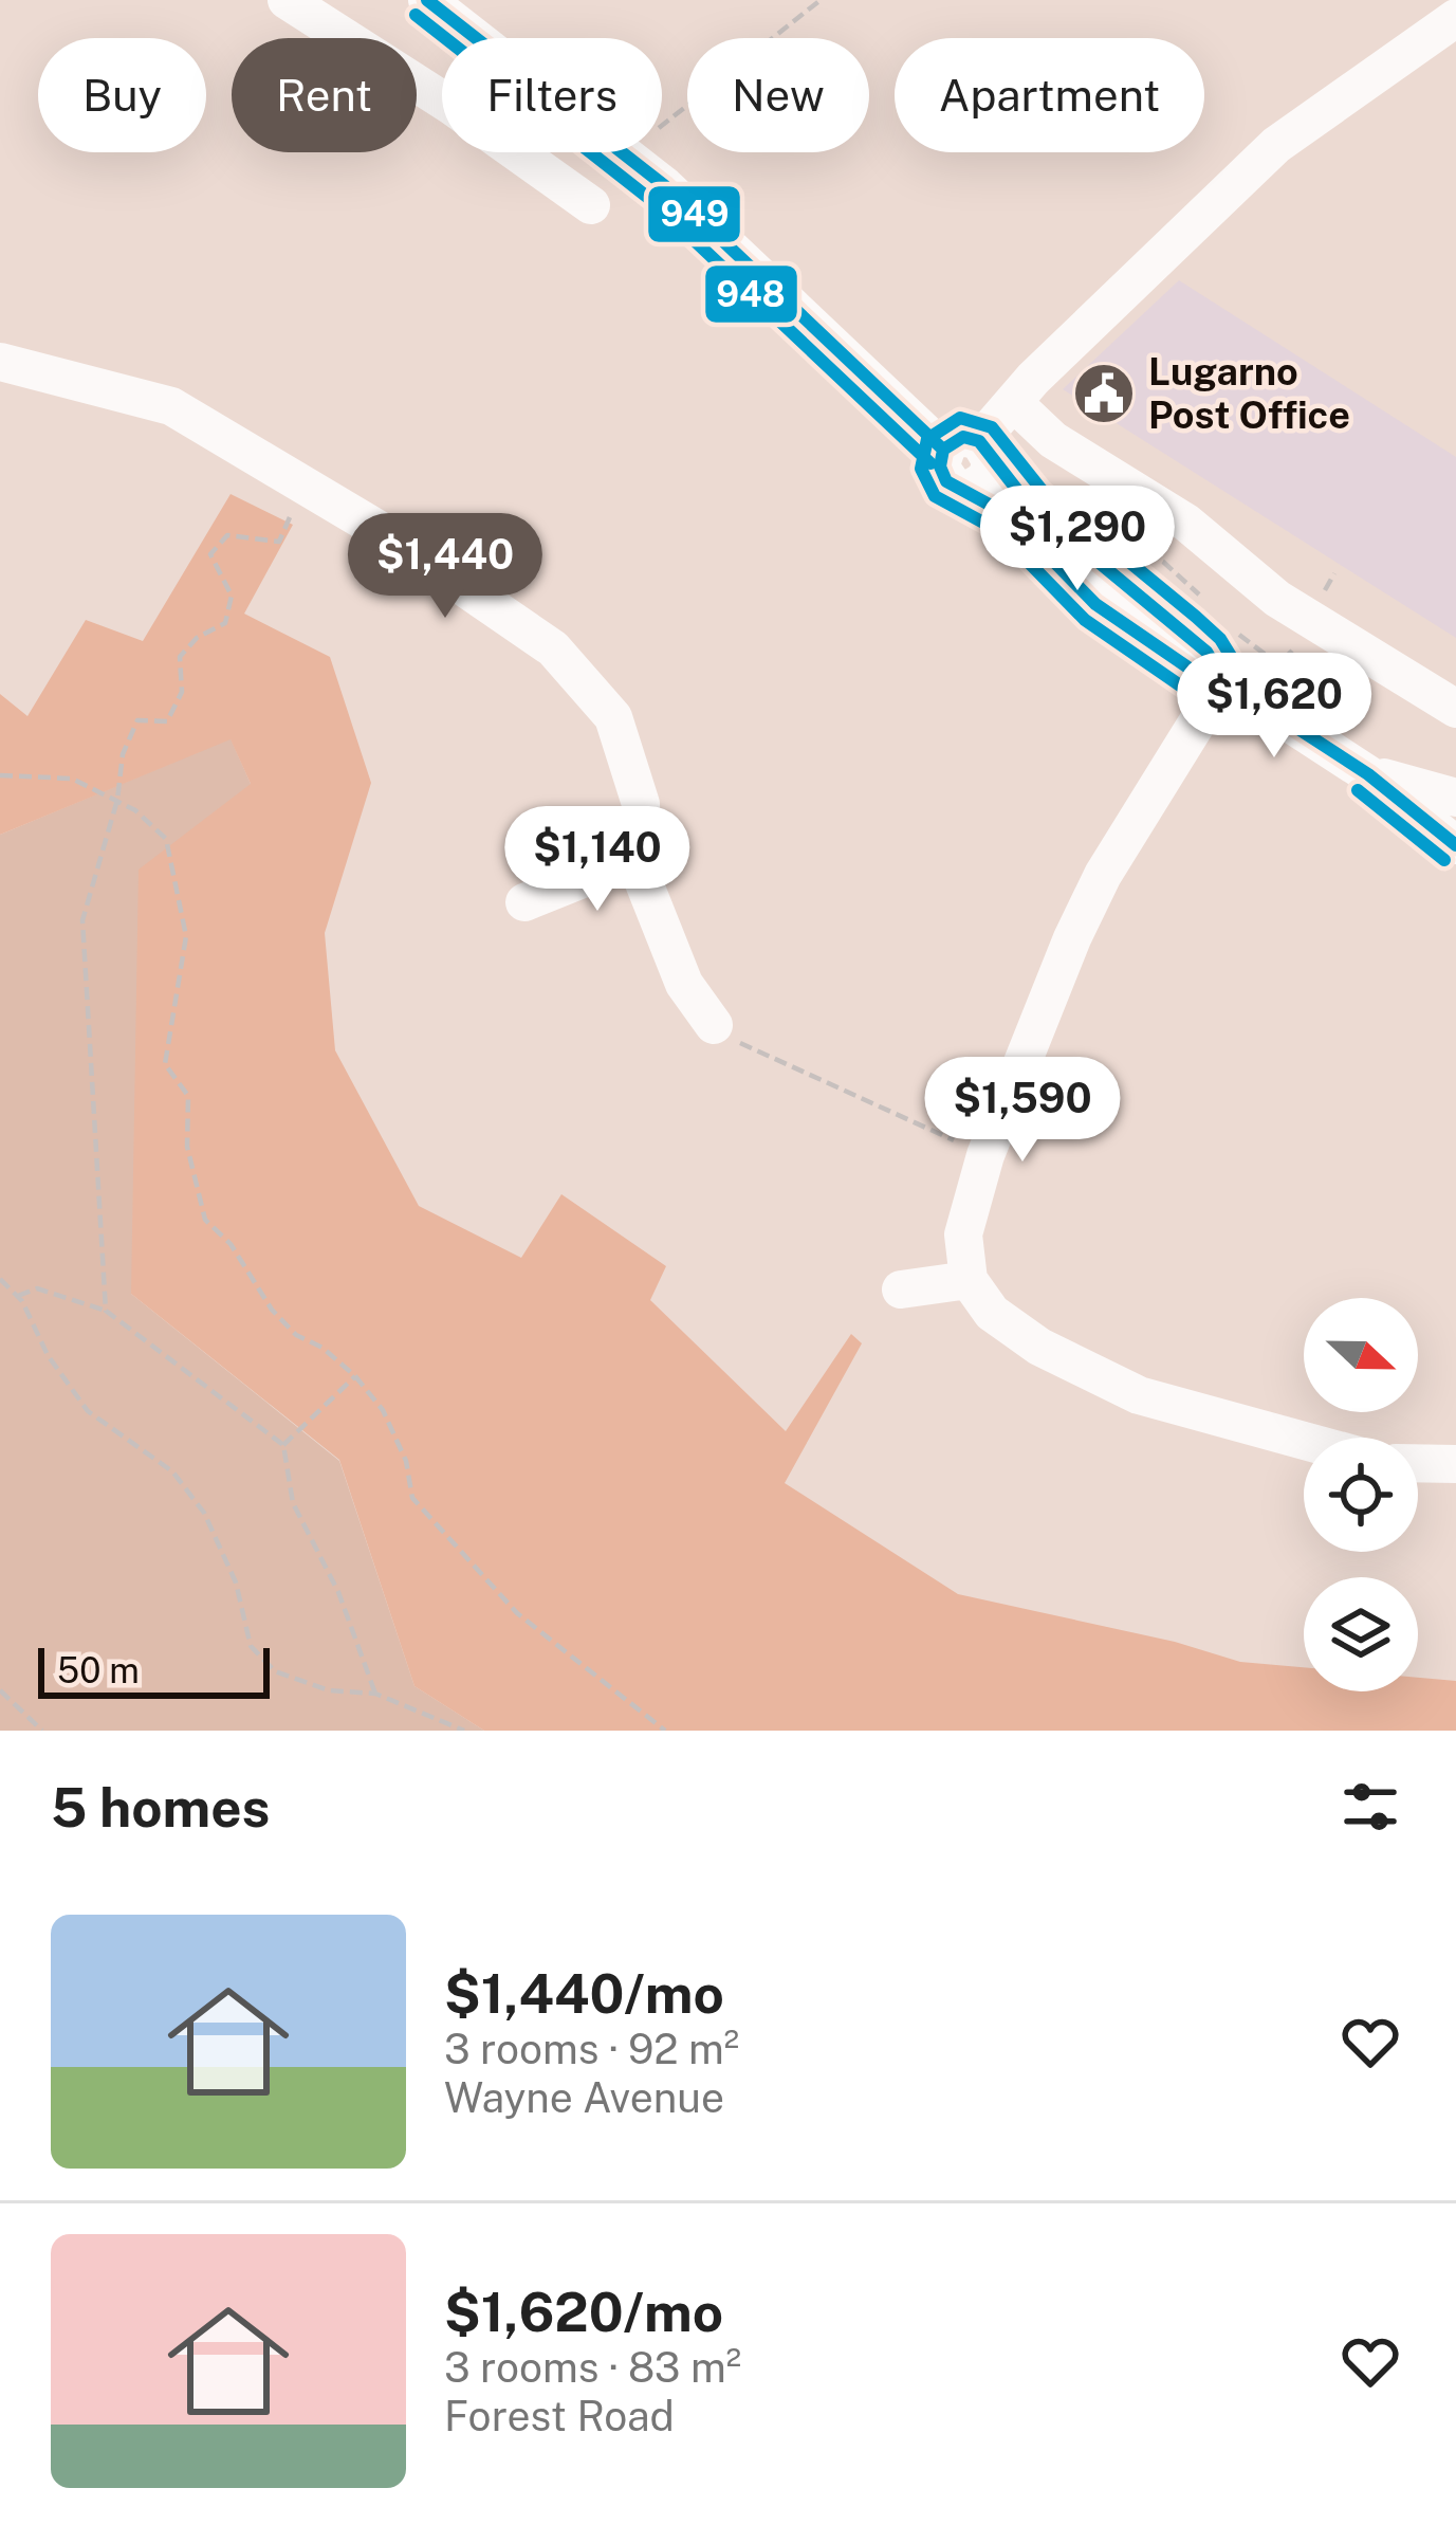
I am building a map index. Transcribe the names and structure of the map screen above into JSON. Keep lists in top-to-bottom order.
{
  "places": {
    "public building": ["Lugarno Post Office"]
  },
  "lines": ["transit line 949", "transit line 948"],
  "scale_bar": "50 m",
  "north": "right",
  "page": {
    "chip": [
      "Buy",
      "Rent",
      "Filters",
      "New",
      "Apartment"
    ],
    "price": [
      "$1,290",
      "$1,440",
      "$1,620",
      "$1,140",
      "$1,590"
    ],
    "scale": "50 m",
    "heading": "5 homes",
    "list": [
      {
        "name": "$1,440/mo",
        "note": "3 rooms · 92 m² · Wayne Avenue"
      },
      {
        "name": "$1,620/mo",
        "note": "3 rooms · 83 m² · Forest Road"
      }
    ]
  }
}
